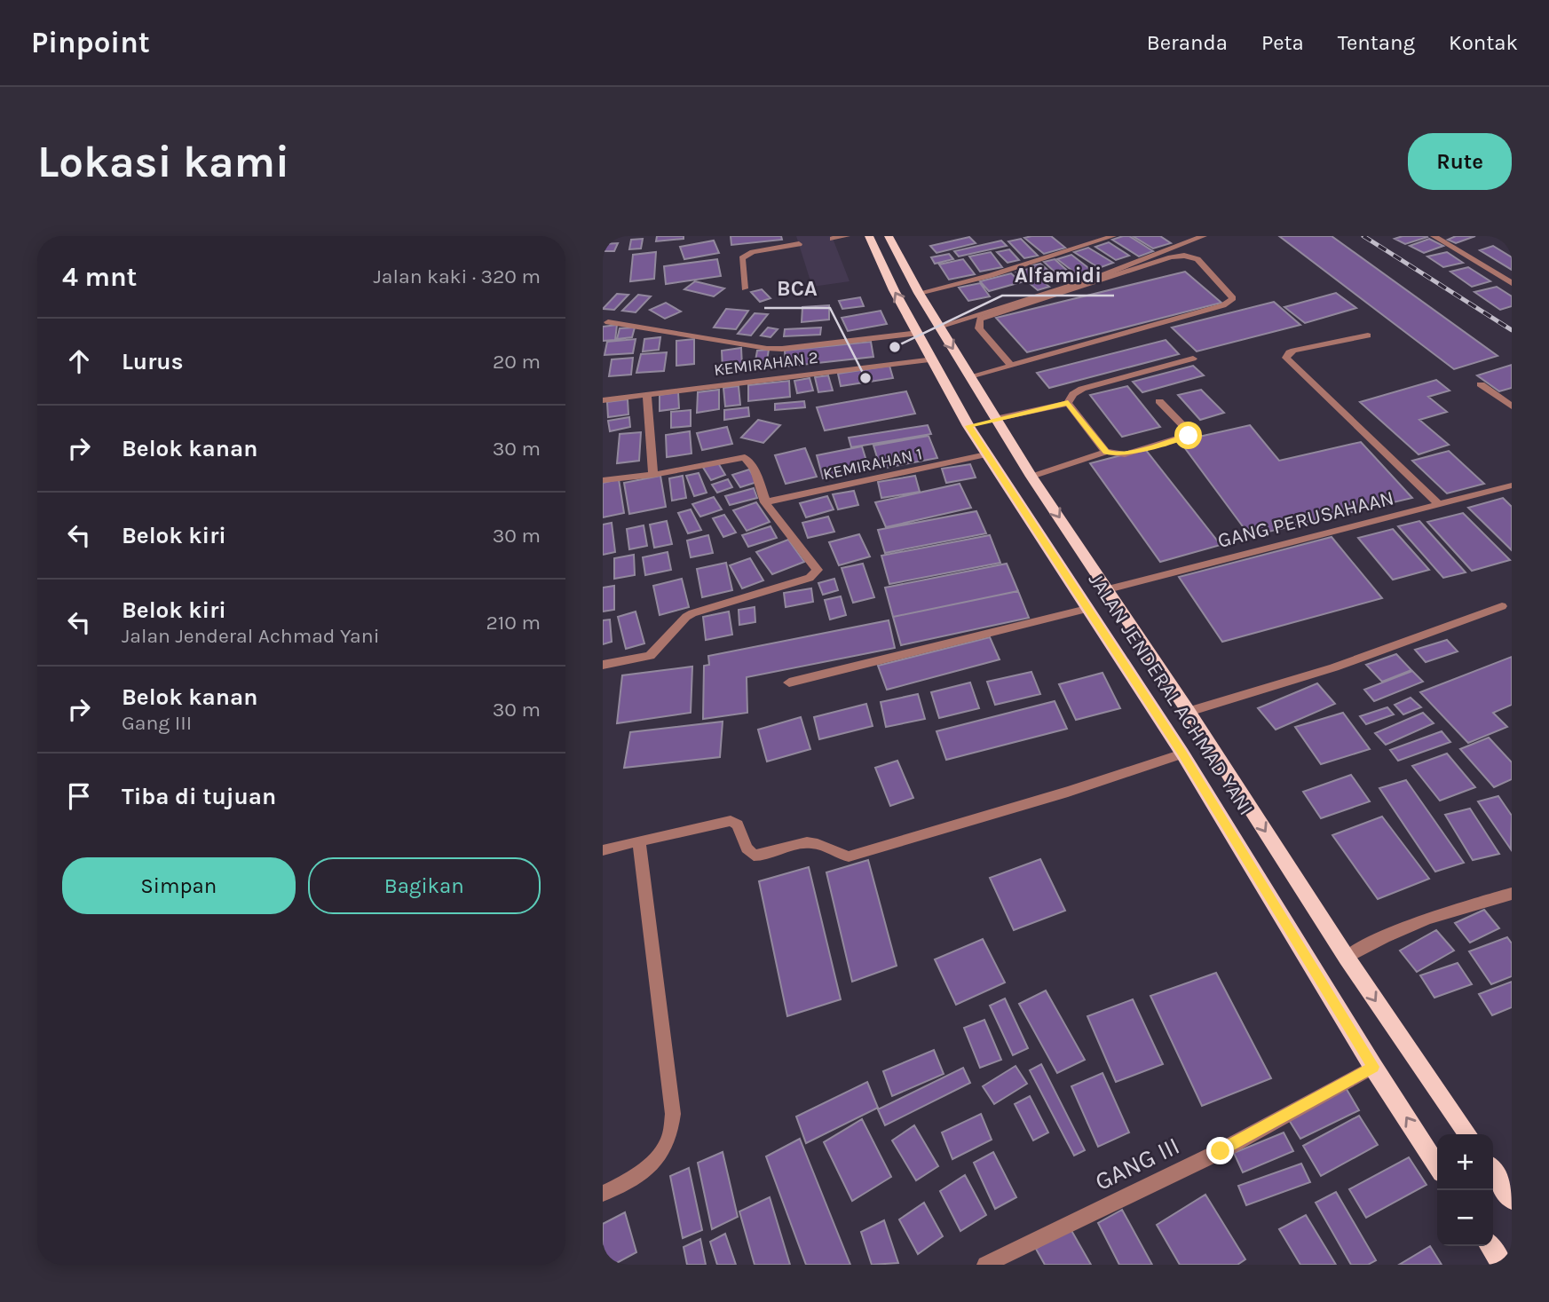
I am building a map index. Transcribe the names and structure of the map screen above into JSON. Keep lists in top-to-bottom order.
{
  "streets": {
    "main road": ["JALAN JENDERAL ACHMAD YANI"],
    "street": [
      "KEMIRAHAN 2",
      "KEMIRAHAN 1",
      "GANG PERUSAHAAN",
      "GANG III"
    ]
  },
  "crossings": [
    ["KEMIRAHAN 2", "JALAN JENDERAL ACHMAD YANI"],
    ["KEMIRAHAN 1", "JALAN JENDERAL ACHMAD YANI"],
    ["GANG PERUSAHAAN", "JALAN JENDERAL ACHMAD YANI"],
    ["JALAN JENDERAL ACHMAD YANI", "GANG III"]
  ],
  "places": ["Alfamidi", "BCA"],
  "page": {
    "header": "Pinpoint",
    "nav": [
      "Beranda",
      "Peta",
      "Tentang",
      "Kontak"
    ],
    "buttons": [
      "Rute",
      ["Simpan", "Bagikan"]
    ],
    "title": "Lokasi kami",
    "heading": ["4 mnt", "Jalan kaki · 320 m"],
    "list": [
      ["Lurus", "20 m"],
      ["Belok kanan", "30 m"],
      ["Belok kiri", "30 m"],
      ["Belok kiri", "Jalan Jenderal Achmad Yani", "210 m"],
      ["Belok kanan", "Gang III", "30 m"],
      "Tiba di tujuan"
    ],
    "map_buttons": ["+", "−"]
  }
}
